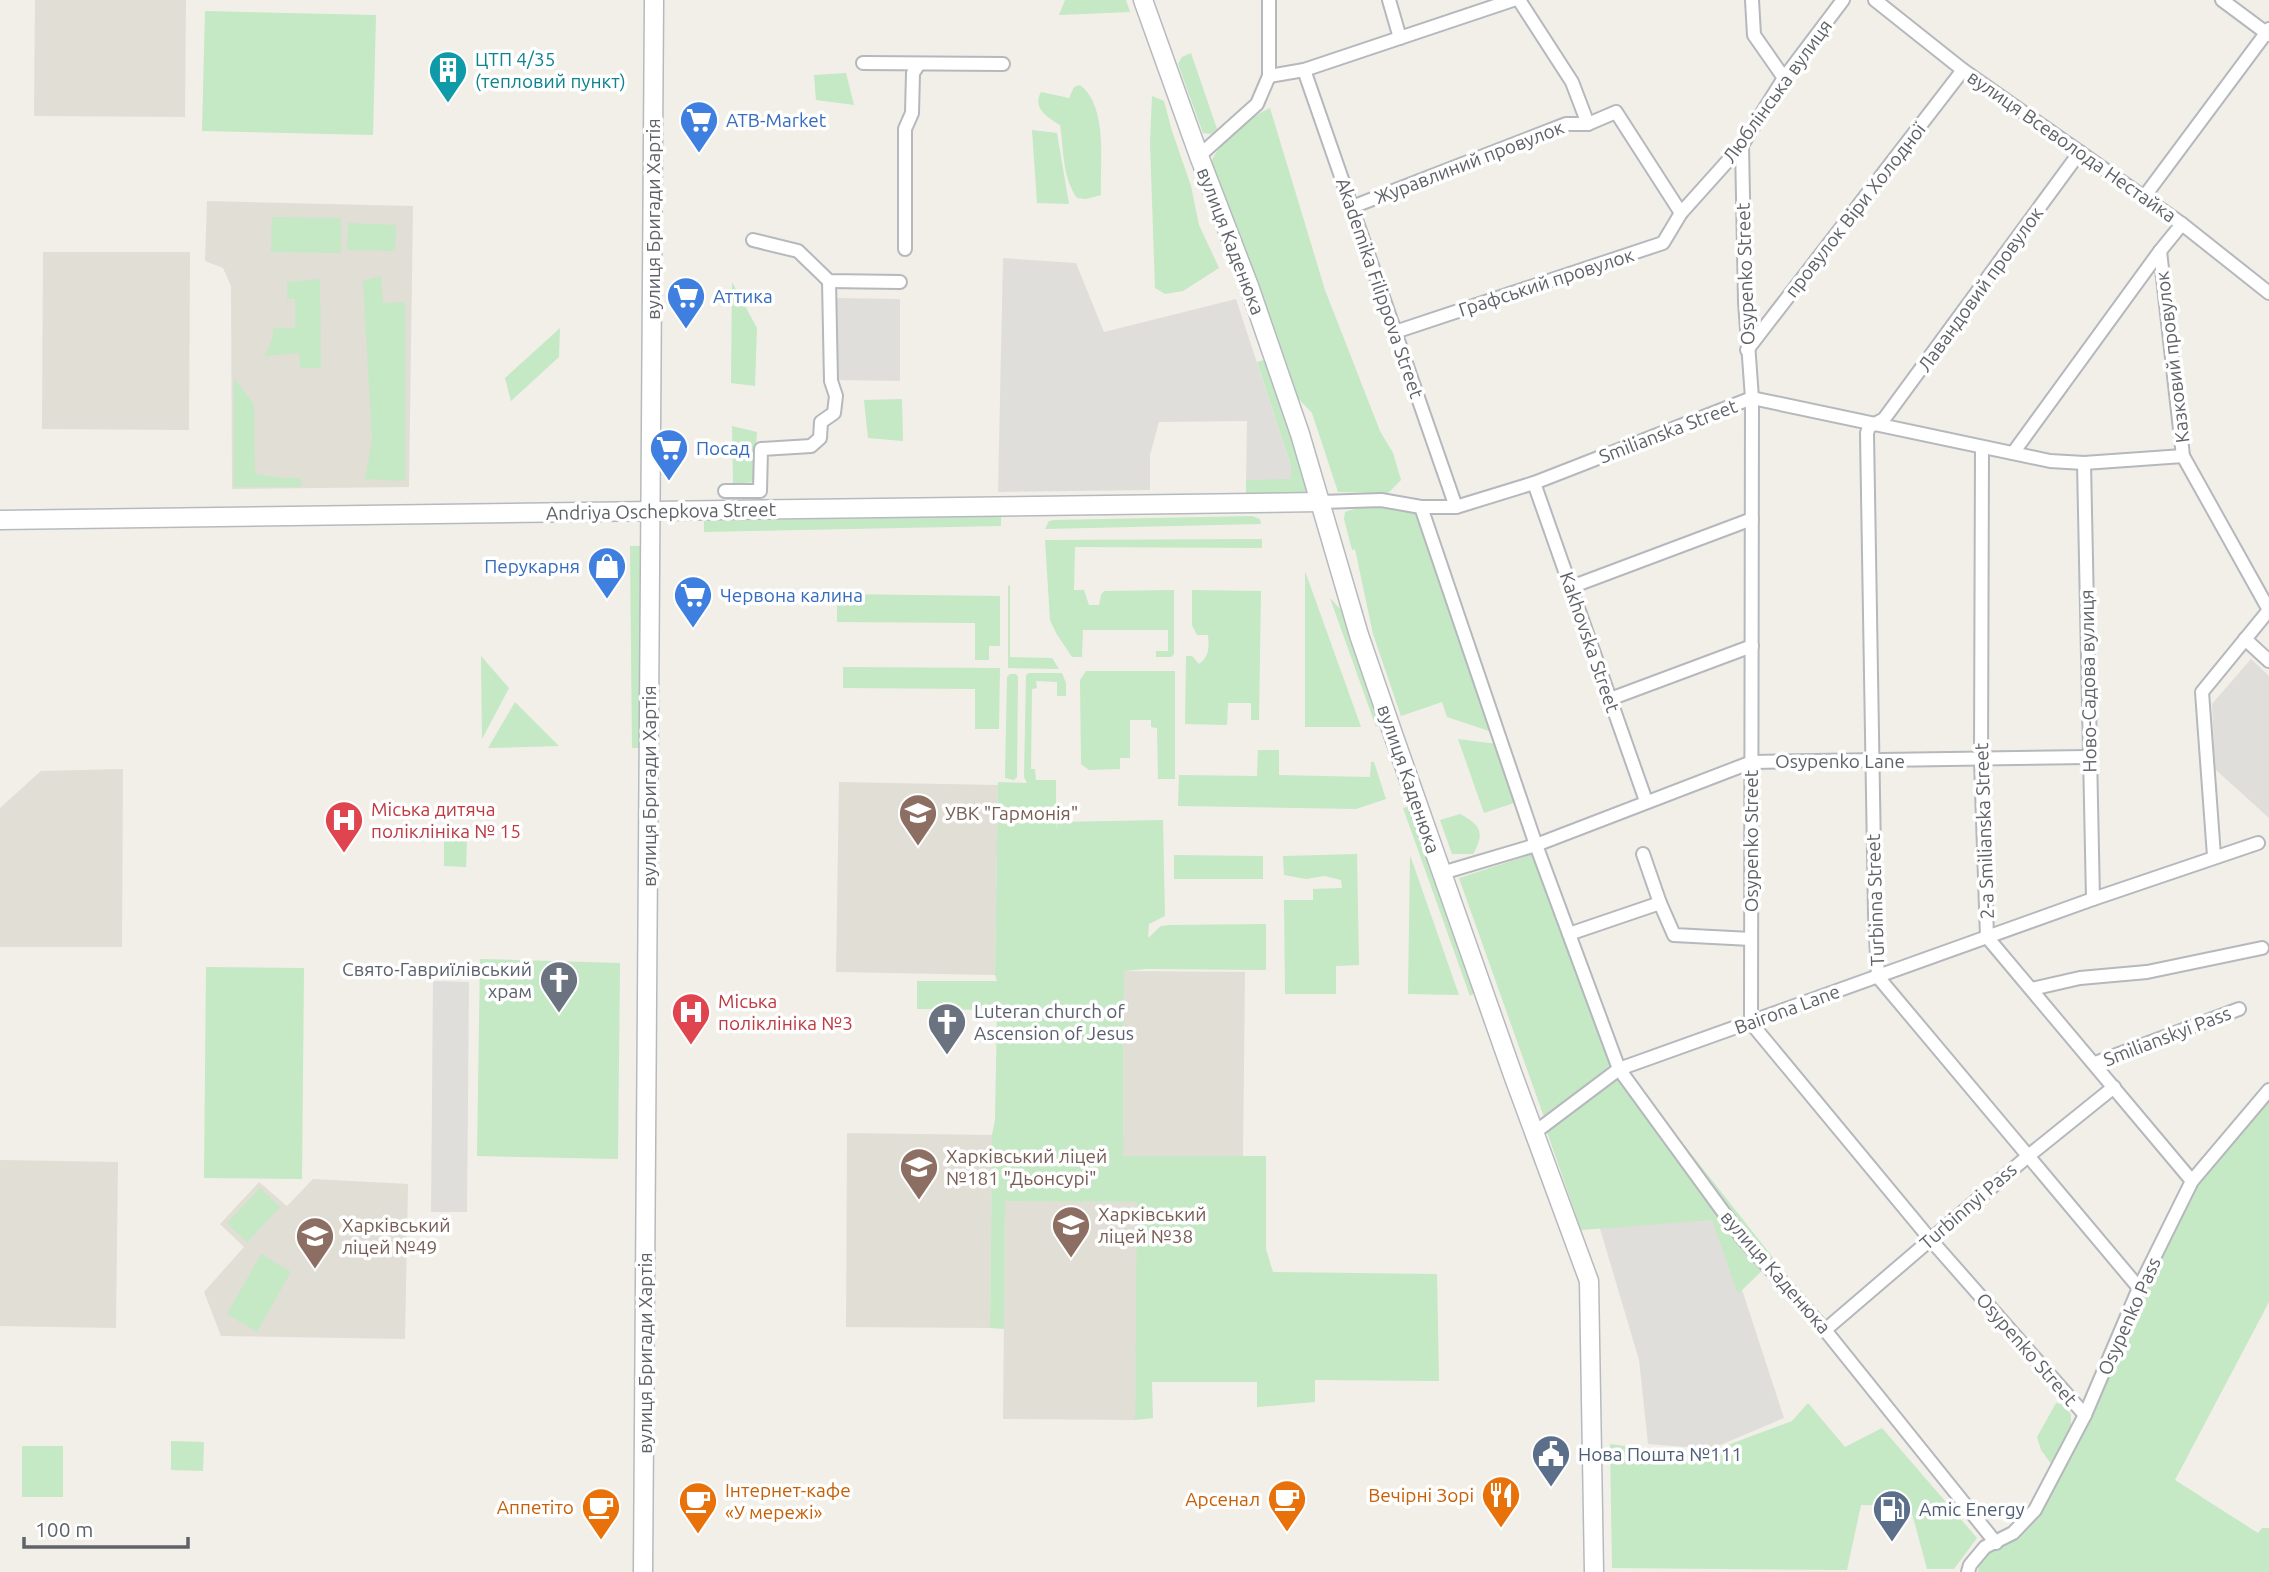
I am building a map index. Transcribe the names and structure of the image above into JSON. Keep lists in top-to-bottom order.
{
  "streets": {
    "street": [
      "Люблінська вулиця",
      "вулиця Всеволода Нестайка",
      "Журавлиний провулок",
      "провулок Віри Холодної",
      "вулиця Бригади Хартія",
      "вулиця Каденюка",
      "Osypenko Street",
      "Графський провулок",
      "Akademika Filippova Street",
      "Лавандовий провулок",
      "Казковий провулок",
      "Smilianska Street",
      "Andriya Oschepkova Street",
      "Kakhovska Street",
      "Ново-Садова вулиця",
      "Osypenko Lane",
      "2-a Smilianska Street",
      "Turbinna Street",
      "Bairona Lane",
      "Smilianskyi Pass",
      "Turbinnyi Pass",
      "Osypenko Pass"
    ]
  },
  "crossings": [
    ["Люблінська вулиця", "Журавлиний провулок"],
    ["Люблінська вулиця", "Osypenko Street"],
    ["Люблінська вулиця", "Графський провулок"],
    ["вулиця Всеволода Нестайка", "провулок Віри Холодної"],
    ["вулиця Всеволода Нестайка", "Лавандовий провулок"],
    ["Журавлиний провулок", "Графський провулок"],
    ["Журавлиний провулок", "Akademika Filippova Street"],
    ["провулок Віри Холодної", "Osypenko Street"],
    ["вулиця Бригади Хартія", "Andriya Oschepkova Street"],
    ["вулиця Каденюка", "Smilianska Street"],
    ["вулиця Каденюка", "Andriya Oschepkova Street"],
    ["вулиця Каденюка", "Osypenko Lane"],
    ["вулиця Каденюка", "Bairona Lane"],
    ["вулиця Каденюка", "Turbinnyi Pass"],
    ["вулиця Каденюка", "Osypenko Pass"],
    ["Osypenko Street", "Smilianska Street"],
    ["Osypenko Street", "Osypenko Lane"],
    ["Osypenko Street", "Bairona Lane"],
    ["Osypenko Street", "Turbinnyi Pass"],
    ["Osypenko Street", "Osypenko Pass"],
    ["Графський провулок", "Akademika Filippova Street"],
    ["Akademika Filippova Street", "Smilianska Street"],
    ["Лавандовий провулок", "Smilianska Street"],
    ["Лавандовий провулок", "Turbinna Street"],
    ["Казковий провулок", "Smilianska Street"],
    ["Smilianska Street", "Andriya Oschepkova Street"],
    ["Smilianska Street", "Kakhovska Street"],
    ["Smilianska Street", "Ново-Садова вулиця"],
    ["Smilianska Street", "2-a Smilianska Street"],
    ["Smilianska Street", "Turbinna Street"],
    ["Kakhovska Street", "Osypenko Lane"],
    ["Ново-Садова вулиця", "Osypenko Lane"],
    ["Ново-Садова вулиця", "Bairona Lane"],
    ["Osypenko Lane", "2-a Smilianska Street"],
    ["Osypenko Lane", "Turbinna Street"],
    ["2-a Smilianska Street", "Bairona Lane"],
    ["2-a Smilianska Street", "Smilianskyi Pass"],
    ["2-a Smilianska Street", "Turbinnyi Pass"],
    ["2-a Smilianska Street", "Osypenko Pass"],
    ["Turbinna Street", "Bairona Lane"],
    ["Turbinna Street", "Turbinnyi Pass"],
    ["Turbinna Street", "Osypenko Pass"]
  ],
  "places": {
    "building": ["ЦТП 4/35 (тепловий пункт)"],
    "supermarket": [
      "ATB-Market",
      "Аттика",
      "Посад",
      "Червона калина"
    ],
    "shop": ["Перукарня"],
    "school or university": [
      "УВК \"Гармонія\"",
      "Харківський ліцей №181 \"Дьонсурі\"",
      "Харківський ліцей №38",
      "Харківський ліцей №49"
    ],
    "hospital": ["Міська дитяча поліклініка № 15", "Міська поліклініка №3"],
    "church": ["Свято-Гавриїлівський храм", "Luteran church of Ascension of Jesus"],
    "public building": ["Нова Пошта №111"],
    "restaurant": ["Вечірні Зорі"],
    "cafe": ["Арсенал", "Інтернет-кафе «У мережі»", "Аппетіто"],
    "fuel station": ["Amic Energy"]
  },
  "scale_bar": "100 m"
}
